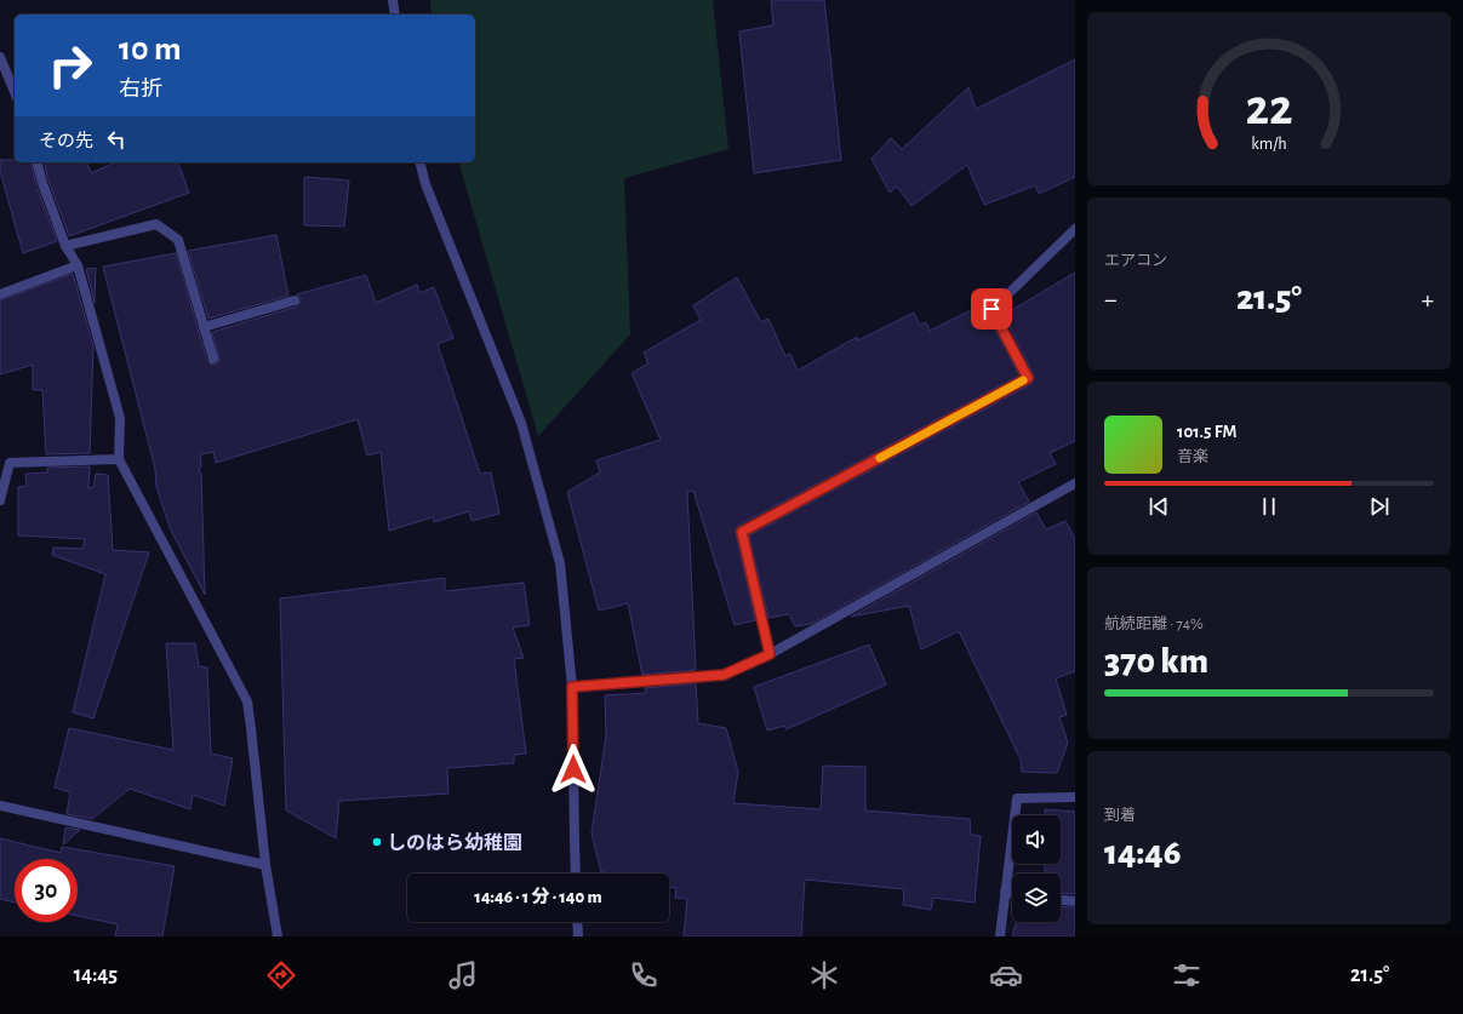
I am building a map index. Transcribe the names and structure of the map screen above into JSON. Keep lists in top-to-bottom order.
{
  "places": ["しのはら幼稚園"],
  "page": {
    "turn": ["10 m", "右折"],
    "then": "その先",
    "tile": [
      "エアコン",
      ["航続距離 · 74%", "370 km"],
      ["到着", "14:46"]
    ],
    "heat": ["−", "21.5°", "+"],
    "song": ["101.5 FM", "音楽"],
    "limit": "30",
    "trip": "14:46 · 1 分 · 140 m",
    "tabs": ["14:45", "21.5°"],
    "gauge": ["22", "km/h"]
  }
}
